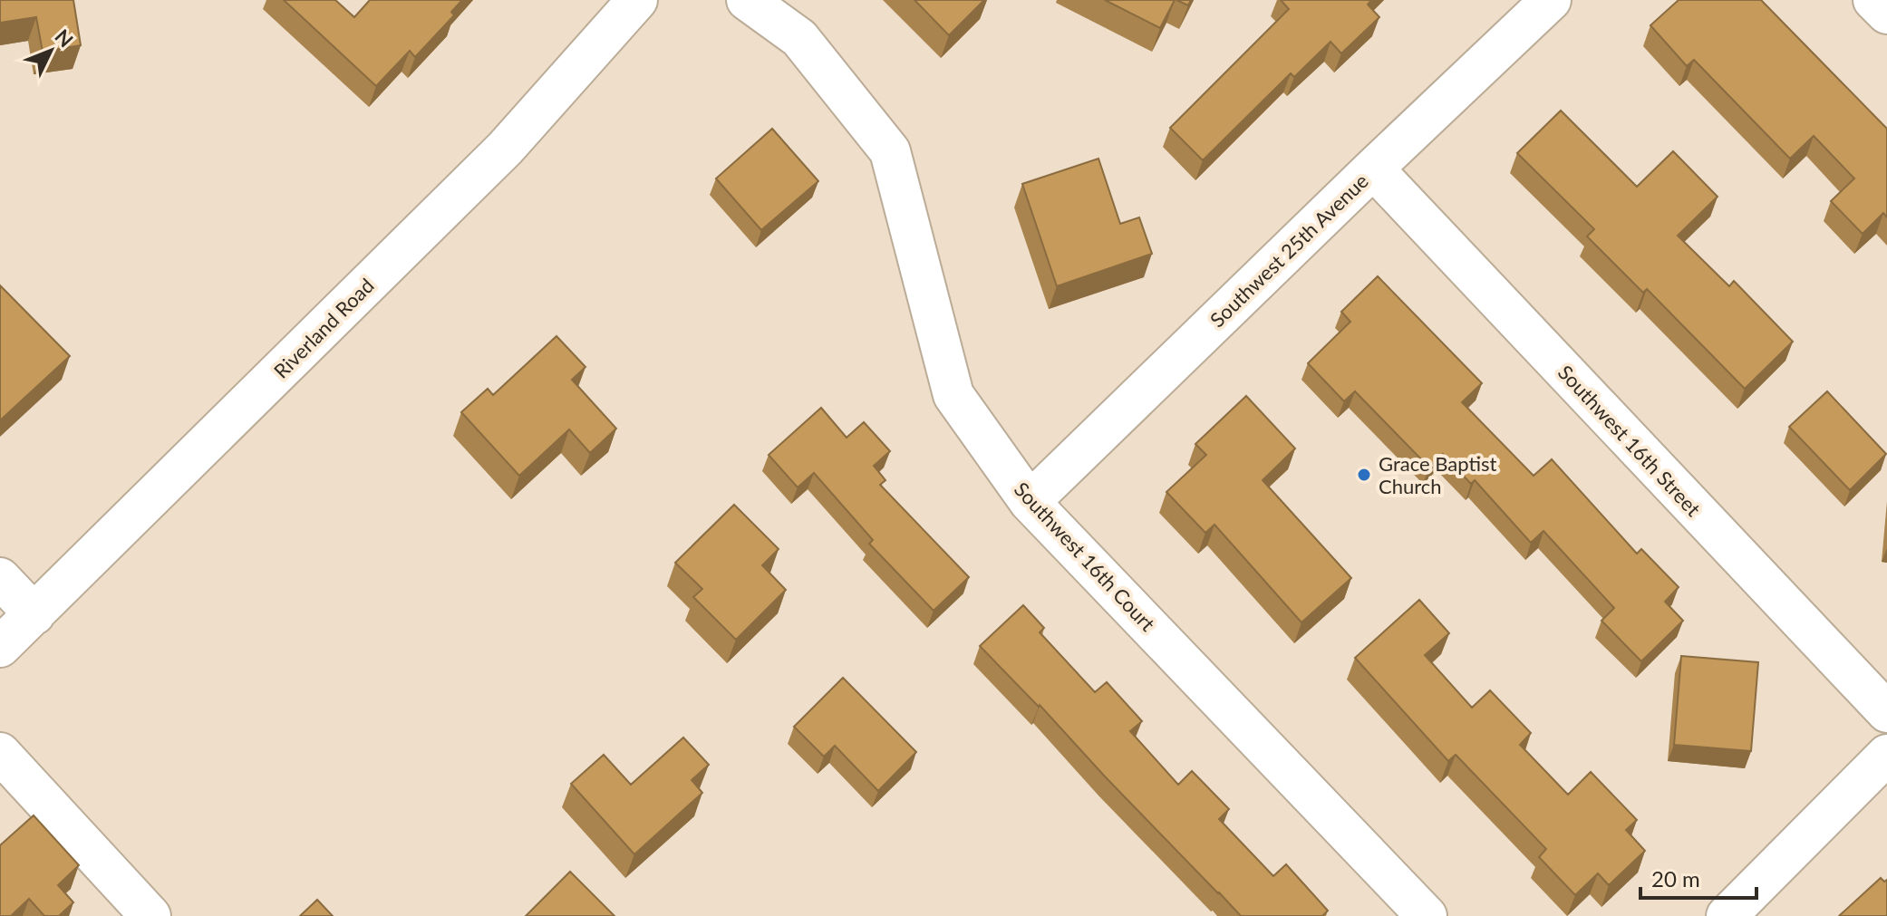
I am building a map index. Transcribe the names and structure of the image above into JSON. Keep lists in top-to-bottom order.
{
  "streets": {
    "street": [
      "Southwest 25th Avenue",
      "Riverland Road",
      "Southwest 16th Street",
      "Southwest 16th Court"
    ]
  },
  "crossings": [
    ["Southwest 25th Avenue", "Southwest 16th Street"],
    ["Southwest 25th Avenue", "Southwest 16th Court"]
  ],
  "places": ["Grace Baptist Church"],
  "scale_bar": "20 m",
  "north": "top right"
}
